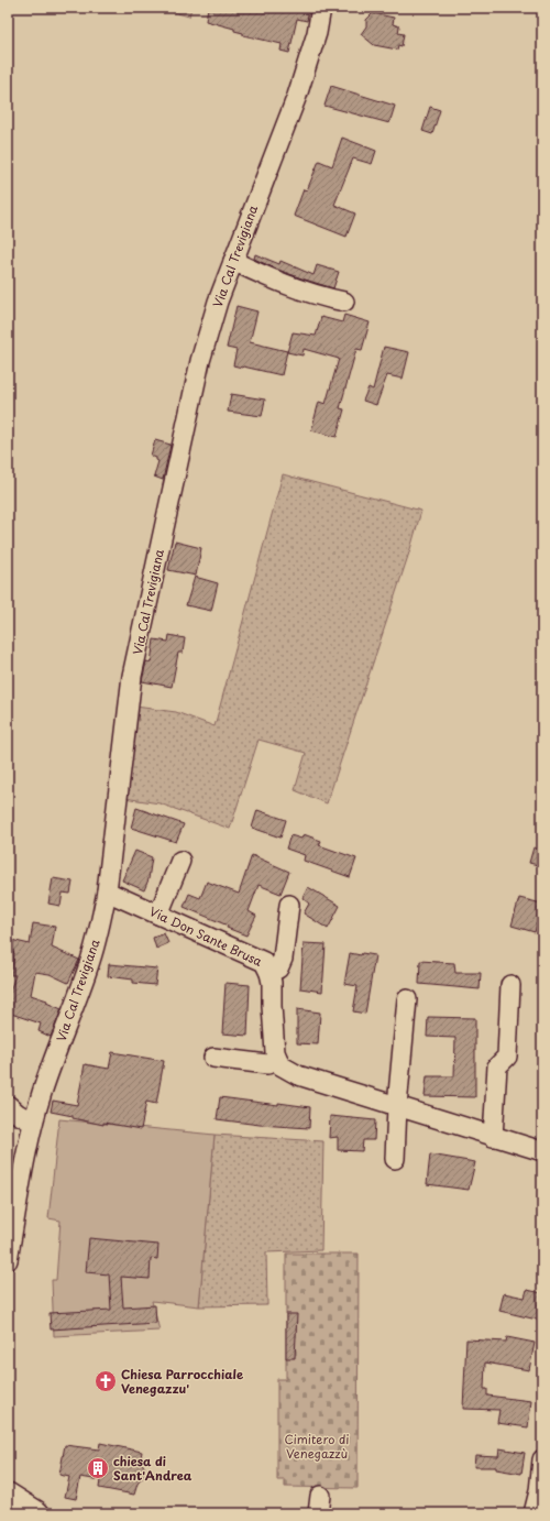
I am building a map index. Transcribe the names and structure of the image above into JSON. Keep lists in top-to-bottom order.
{
  "streets": {
    "street": ["Via Cal Trevigiana", "Via Don Sante Brusa"]
  },
  "crossings": [
    ["Via Cal Trevigiana", "Via Don Sante Brusa"]
  ],
  "parks": ["Cimitero di Venegazzù"],
  "places": {
    "church": ["Chiesa Parrocchiale Venegazzu'"],
    "building": ["chiesa di Sant'Andrea"]
  }
}
